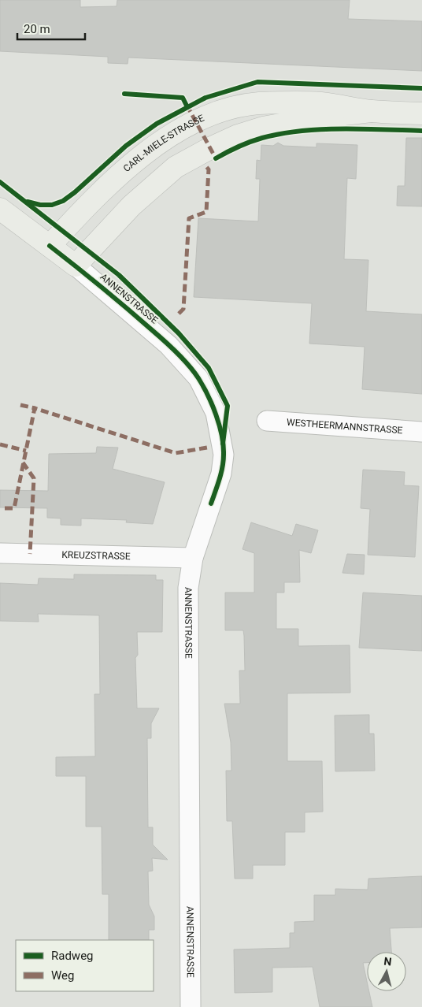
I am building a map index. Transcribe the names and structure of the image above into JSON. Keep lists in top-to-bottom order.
{
  "streets": {
    "street": [
      "CARL-MIELE-STRASSE",
      "ANNENSTRASSE",
      "WESTHEERMANNSTRASSE",
      "KREUZSTRASSE"
    ]
  },
  "crossings": [
    ["CARL-MIELE-STRASSE", "ANNENSTRASSE"],
    ["ANNENSTRASSE", "KREUZSTRASSE"]
  ],
  "legend": ["Radweg", "Weg"],
  "scale_bar": "20 m",
  "north": "top"
}
